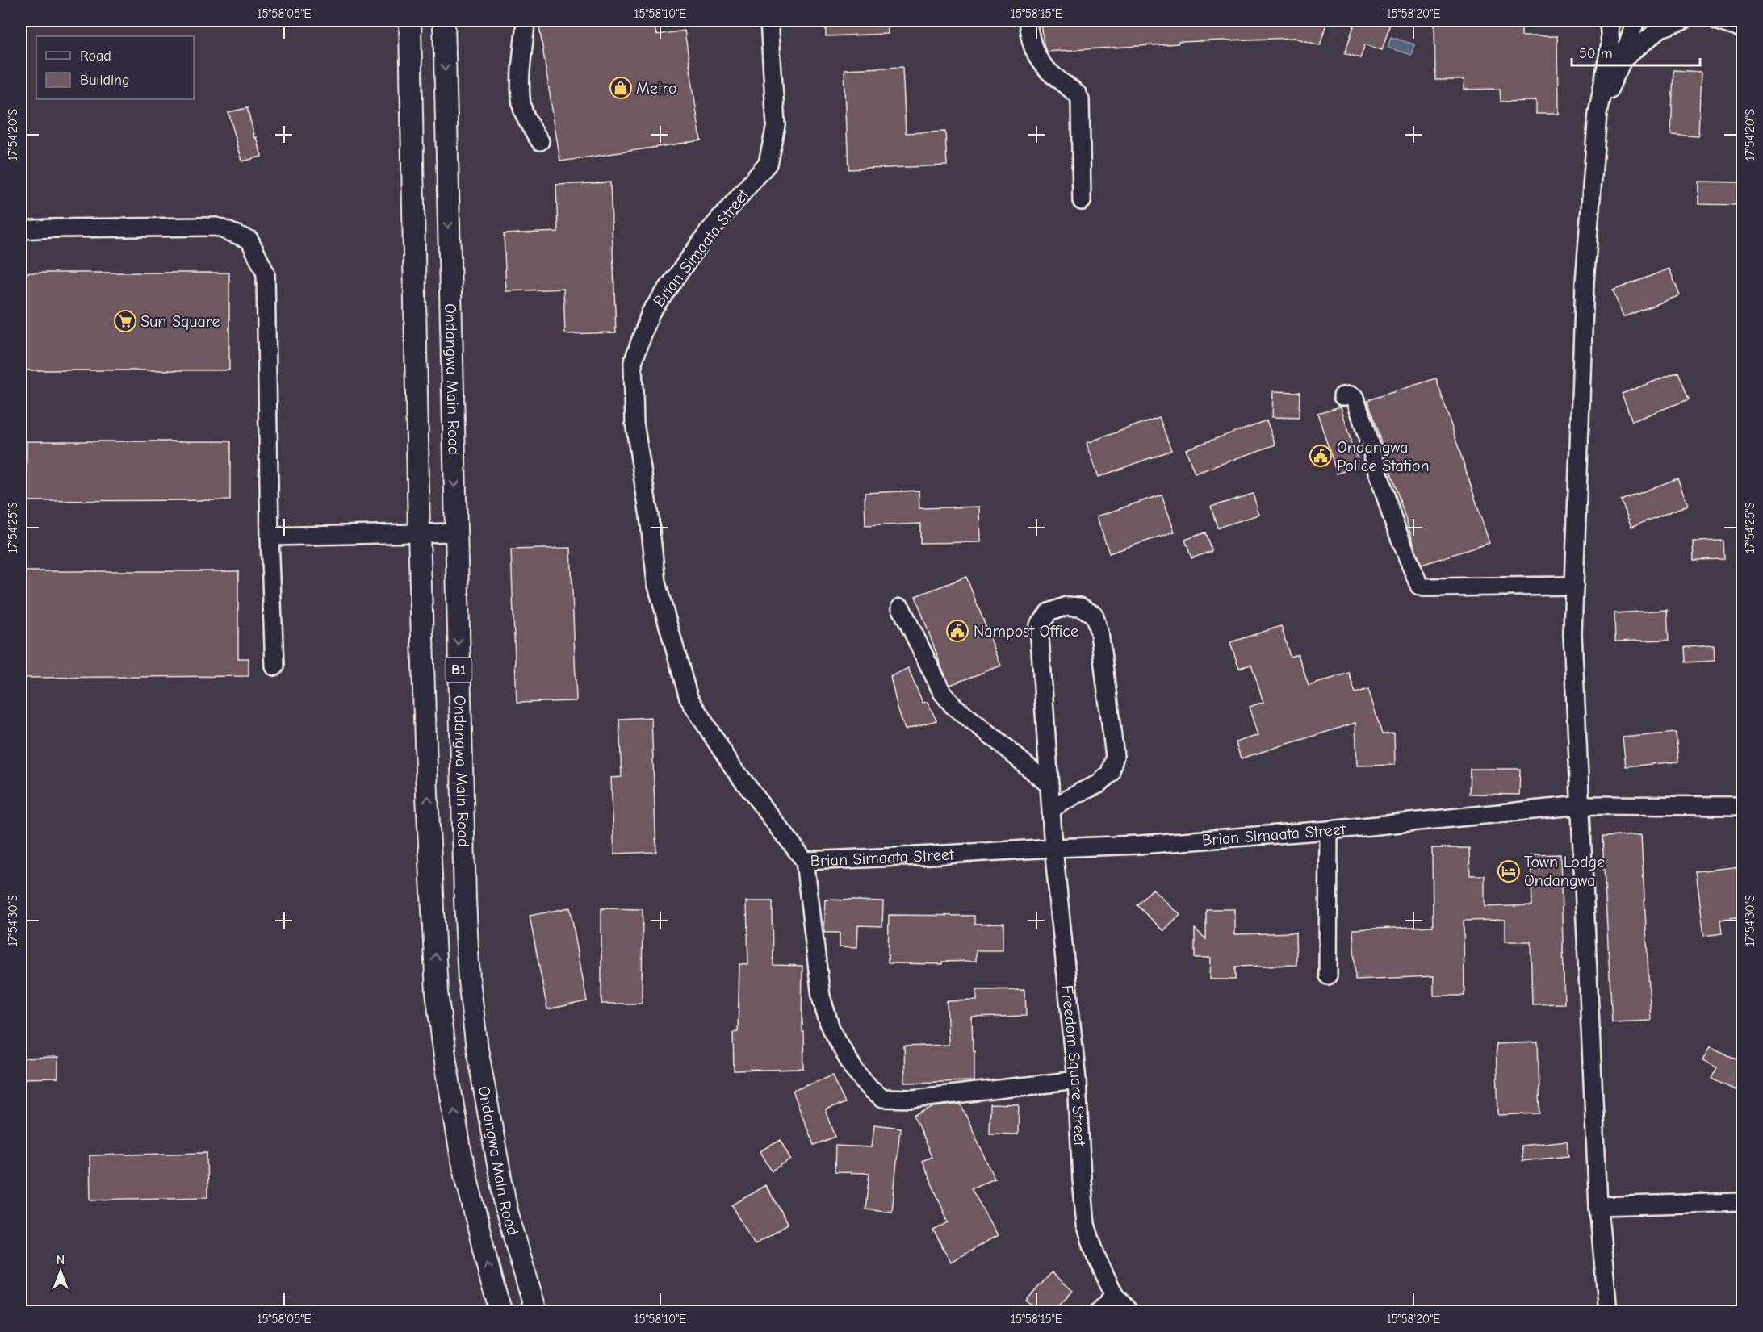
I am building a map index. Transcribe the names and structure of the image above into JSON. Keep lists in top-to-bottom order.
{
  "streets": {
    "main road": ["Ondangwa Main Road", "B1"],
    "street": ["Brian Simaata Street", "Freedom Square Street"]
  },
  "crossings": [
    ["Brian Simaata Street", "Freedom Square Street"]
  ],
  "places": {
    "shop": ["Metro"],
    "supermarket": ["Sun Square"],
    "public building": ["Ondangwa Police Station", "Nampost Office"],
    "hotel": ["Town Lodge Ondangwa"]
  },
  "legend": ["Road", "Building"],
  "scale_bar": "50 m",
  "north": "top",
  "coordinates": [
    "15°58'05\"E",
    "15°58'10\"E",
    "15°58'15\"E",
    "15°58'20\"E",
    "17°54'20\"S",
    "17°54'25\"S",
    "17°54'30\"S"
  ]
}
